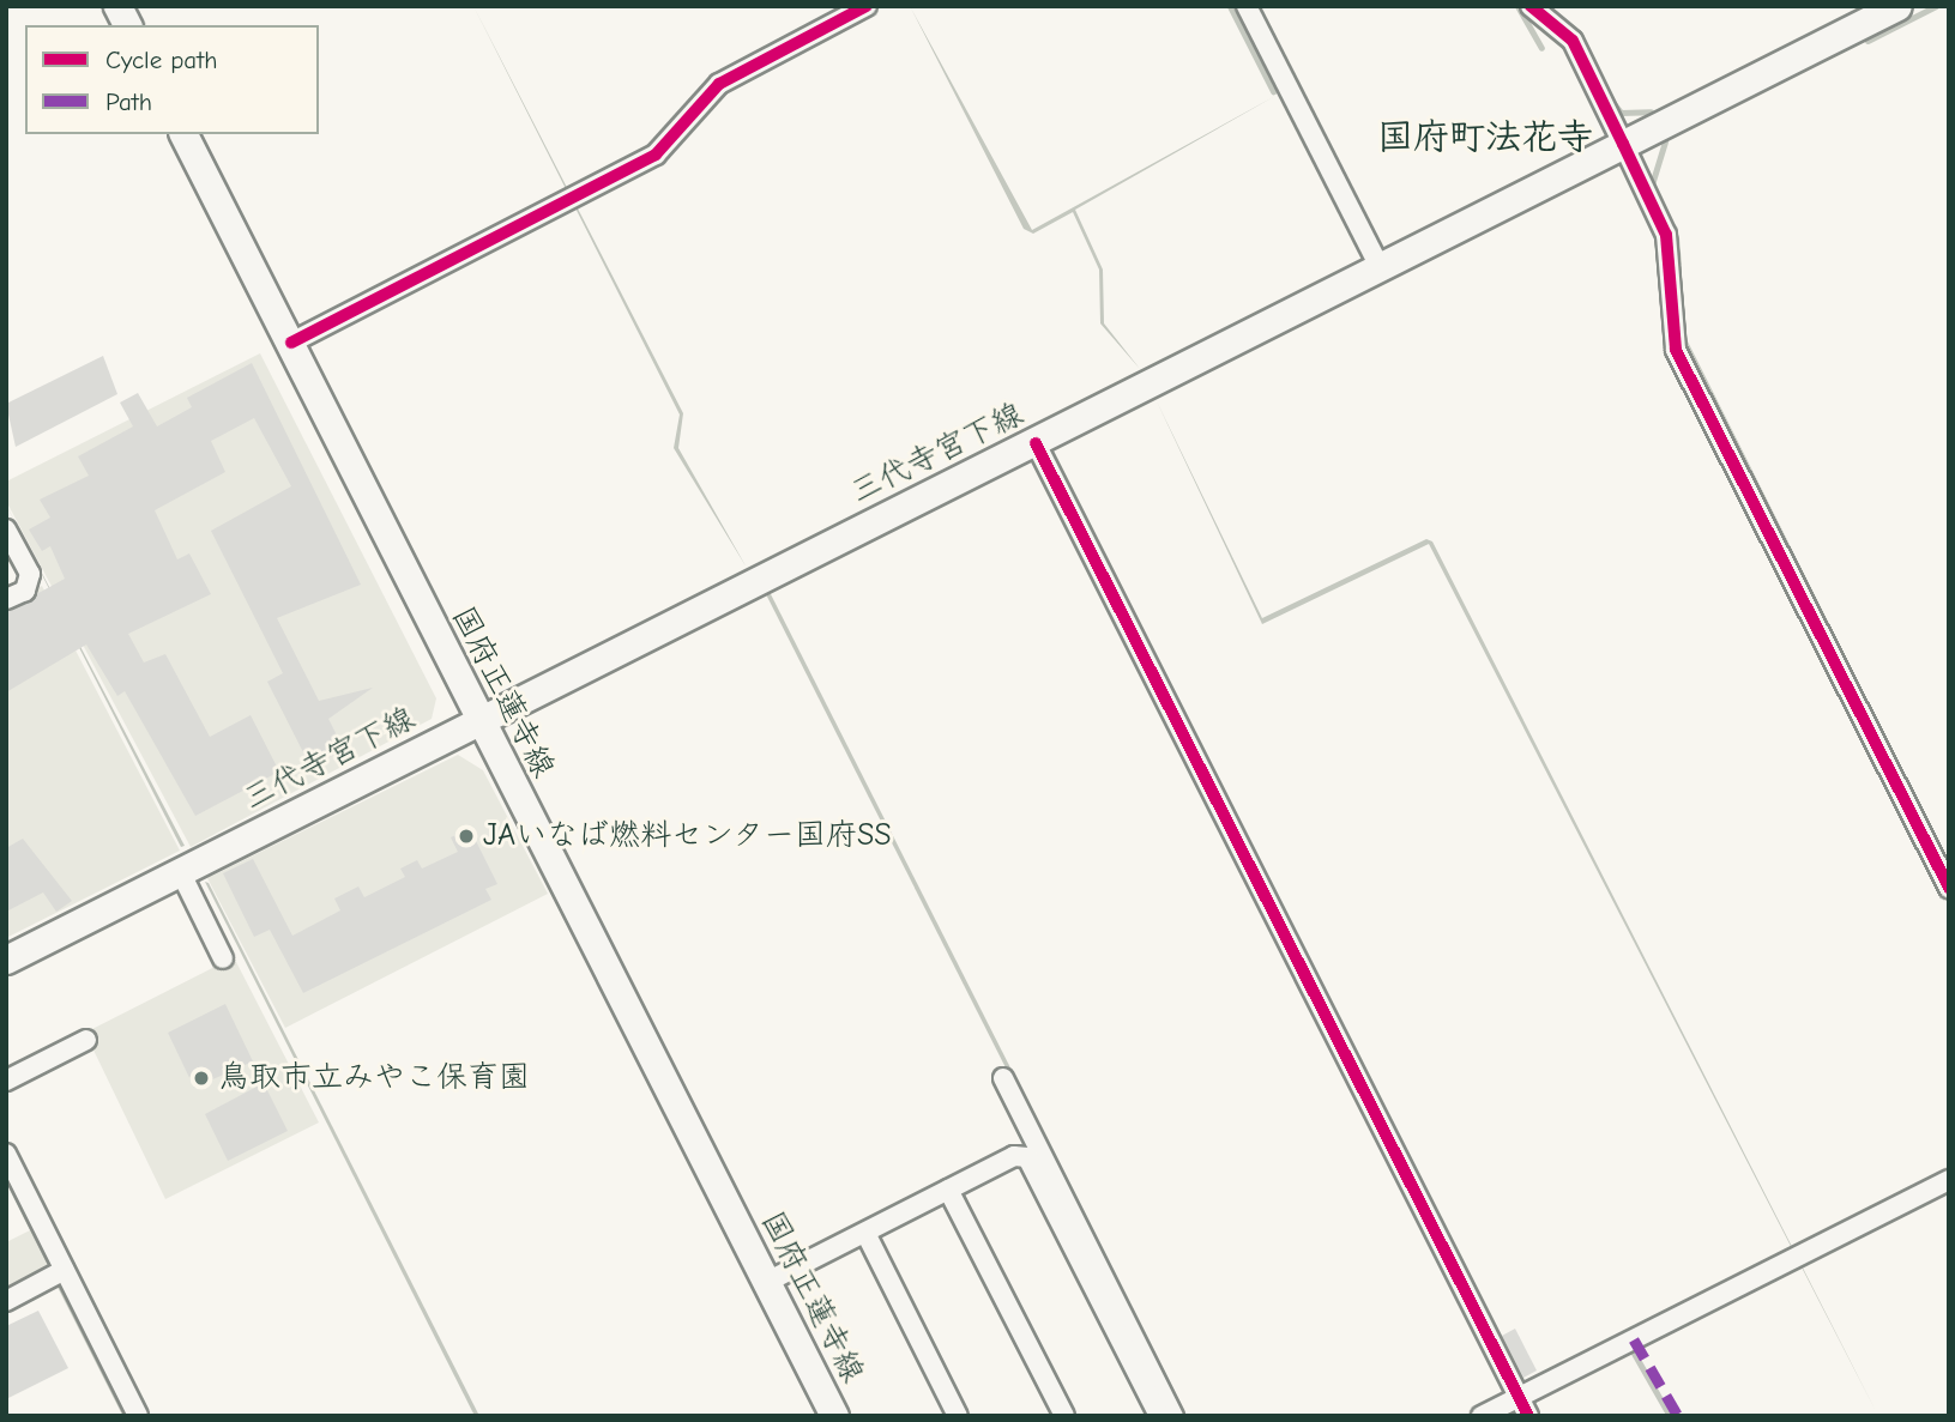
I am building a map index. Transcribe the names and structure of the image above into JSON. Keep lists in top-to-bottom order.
{
  "streets": {
    "main road": ["三代寺宮下線", "国府正蓮寺線"]
  },
  "crossings": [
    ["三代寺宮下線", "国府正蓮寺線"]
  ],
  "districts": ["国府町法花寺"],
  "places": ["JAいなば燃料センター国府SS", "鳥取市立みやこ保育園"],
  "legend": ["Cycle path", "Path"]
}
